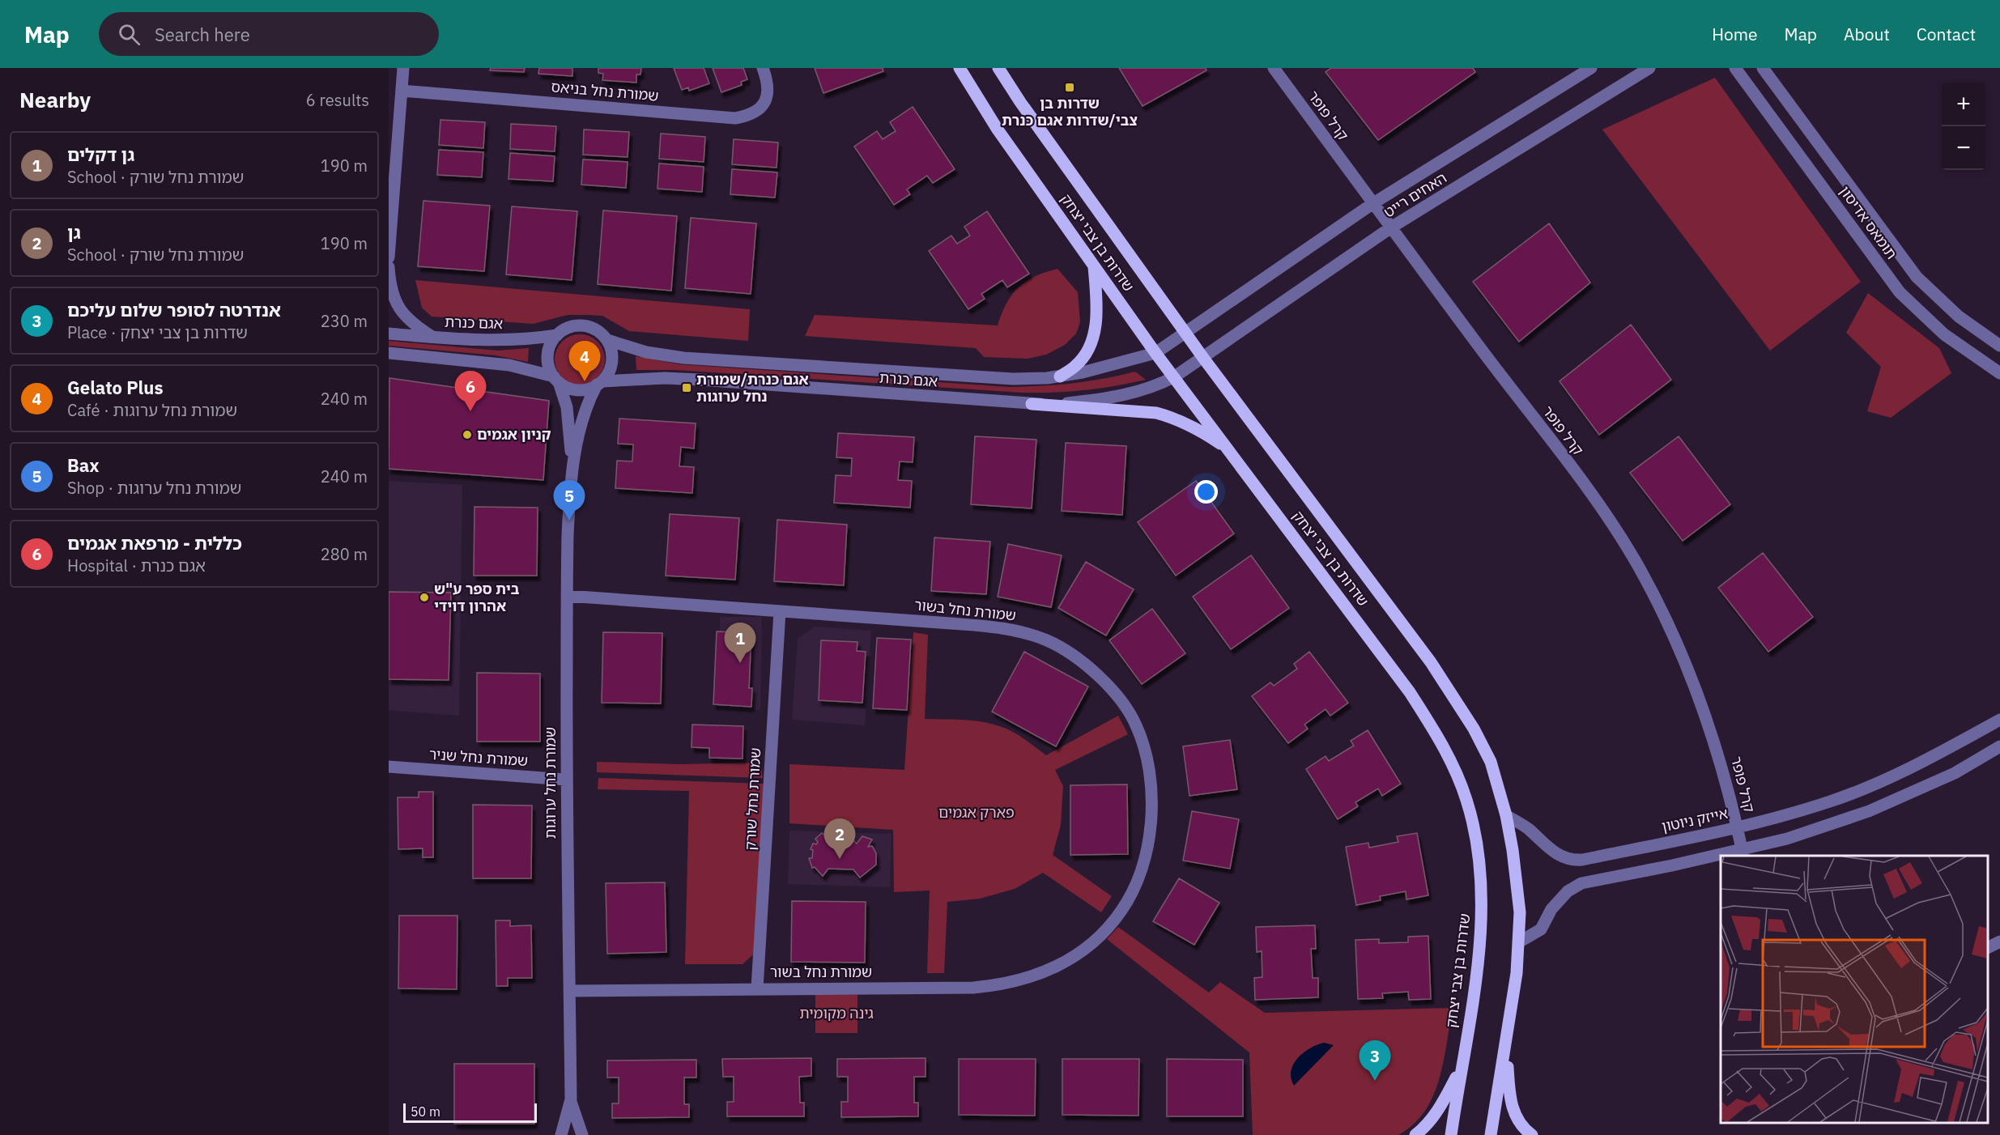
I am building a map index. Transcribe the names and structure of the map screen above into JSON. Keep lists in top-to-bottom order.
{
  "streets": {
    "main road": ["שדרות בן צבי יצחק"],
    "street": [
      "שמורת נחל בניאס",
      "קרל פופר",
      "האחים רייט",
      "תומאס אדיסון",
      "אגם כנרת",
      "שמורת נחל בשור",
      "שמורת נחל שניר",
      "שמורת נחל ערוגות",
      "שמורת נחל שורק",
      "אייזק ניוטון"
    ]
  },
  "crossings": [
    ["קרל פופר", "האחים רייט"],
    ["קרל פופר", "אייזק ניוטון"],
    ["האחים רייט", "שדרות בן צבי יצחק"],
    ["האחים רייט", "אגם כנרת"],
    ["שדרות בן צבי יצחק", "אגם כנרת"],
    ["שדרות בן צבי יצחק", "אייזק ניוטון"],
    ["אגם כנרת", "שמורת נחל ערוגות"],
    ["שמורת נחל בשור", "שמורת נחל ערוגות"],
    ["שמורת נחל בשור", "שמורת נחל שורק"],
    ["שמורת נחל שניר", "שמורת נחל ערוגות"]
  ],
  "parks": ["פארק אגמים", "גינה מקומית"],
  "places": {
    "transit": ["שדרות בן צבי/שדרות אגם כנרת", "אגם כנרת/שמורת נחל ערוגות"],
    "other": ["קניון אגמים", "בית ספר ע\"ש אהרון דוידי"]
  },
  "scale_bar": "50 m",
  "page": {
    "header": "Map",
    "search": "Search here",
    "nav": [
      "Home",
      "Map",
      "About",
      "Contact"
    ],
    "heading": ["Nearby", "6 results"],
    "map_buttons": ["+", "−"],
    "list": [
      {
        "mark": "1",
        "name": "גן דקלים",
        "note": "School · שמורת נחל שורק",
        "value": "190 m"
      },
      {
        "mark": "2",
        "name": "גן",
        "note": "School · שמורת נחל שורק",
        "value": "190 m"
      },
      {
        "mark": "3",
        "name": "אנדרטה לסופר שלום עליכם",
        "note": "Place · שדרות בן צבי יצחק",
        "value": "230 m"
      },
      {
        "mark": "4",
        "name": "Gelato Plus",
        "note": "Café · שמורת נחל ערוגות",
        "value": "240 m"
      },
      {
        "mark": "5",
        "name": "Bax",
        "note": "Shop · שמורת נחל ערוגות",
        "value": "240 m"
      },
      {
        "mark": "6",
        "name": "כללית - מרפאת אגמים",
        "note": "Hospital · אגם כנרת",
        "value": "280 m"
      }
    ],
    "pins": [
      "4",
      "6",
      "5",
      "1",
      "2",
      "3"
    ],
    "scale": "50 m"
  }
}
